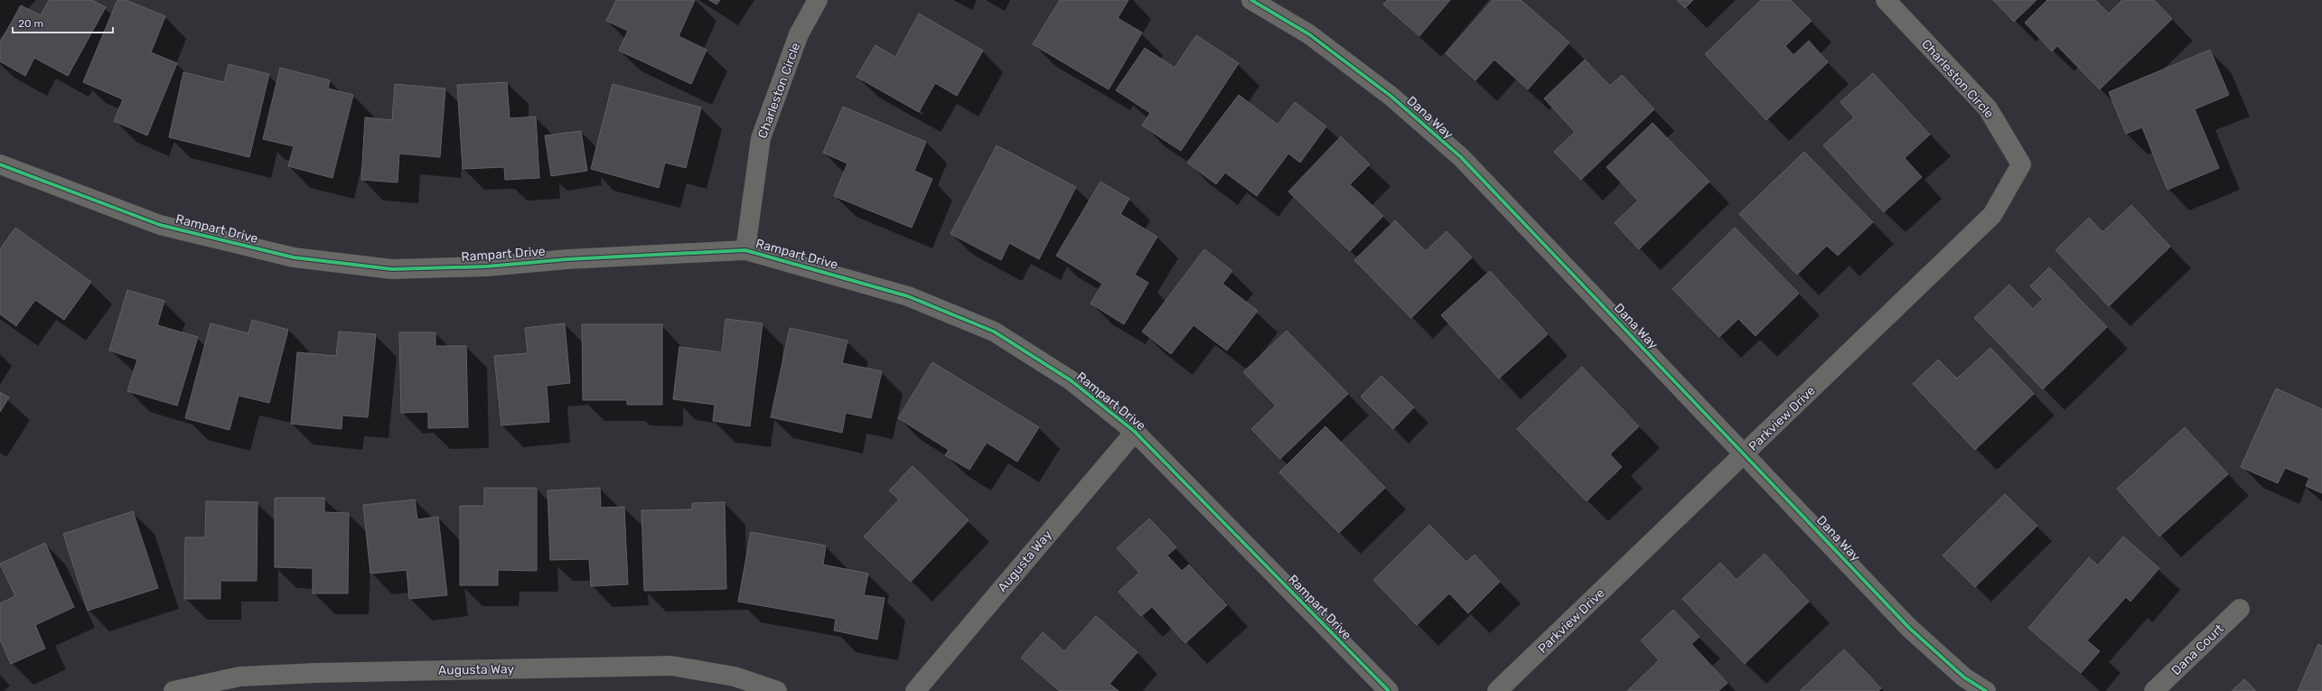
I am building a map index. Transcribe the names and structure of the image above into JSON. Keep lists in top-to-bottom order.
{
  "streets": {
    "street": [
      "Charleston Circle",
      "Dana Way",
      "Rampart Drive",
      "Parkview Drive",
      "Augusta Way",
      "Dana Court"
    ]
  },
  "crossings": [
    ["Charleston Circle", "Rampart Drive"],
    ["Charleston Circle", "Parkview Drive"],
    ["Dana Way", "Parkview Drive"],
    ["Rampart Drive", "Augusta Way"]
  ],
  "scale_bar": "20 m"
}
